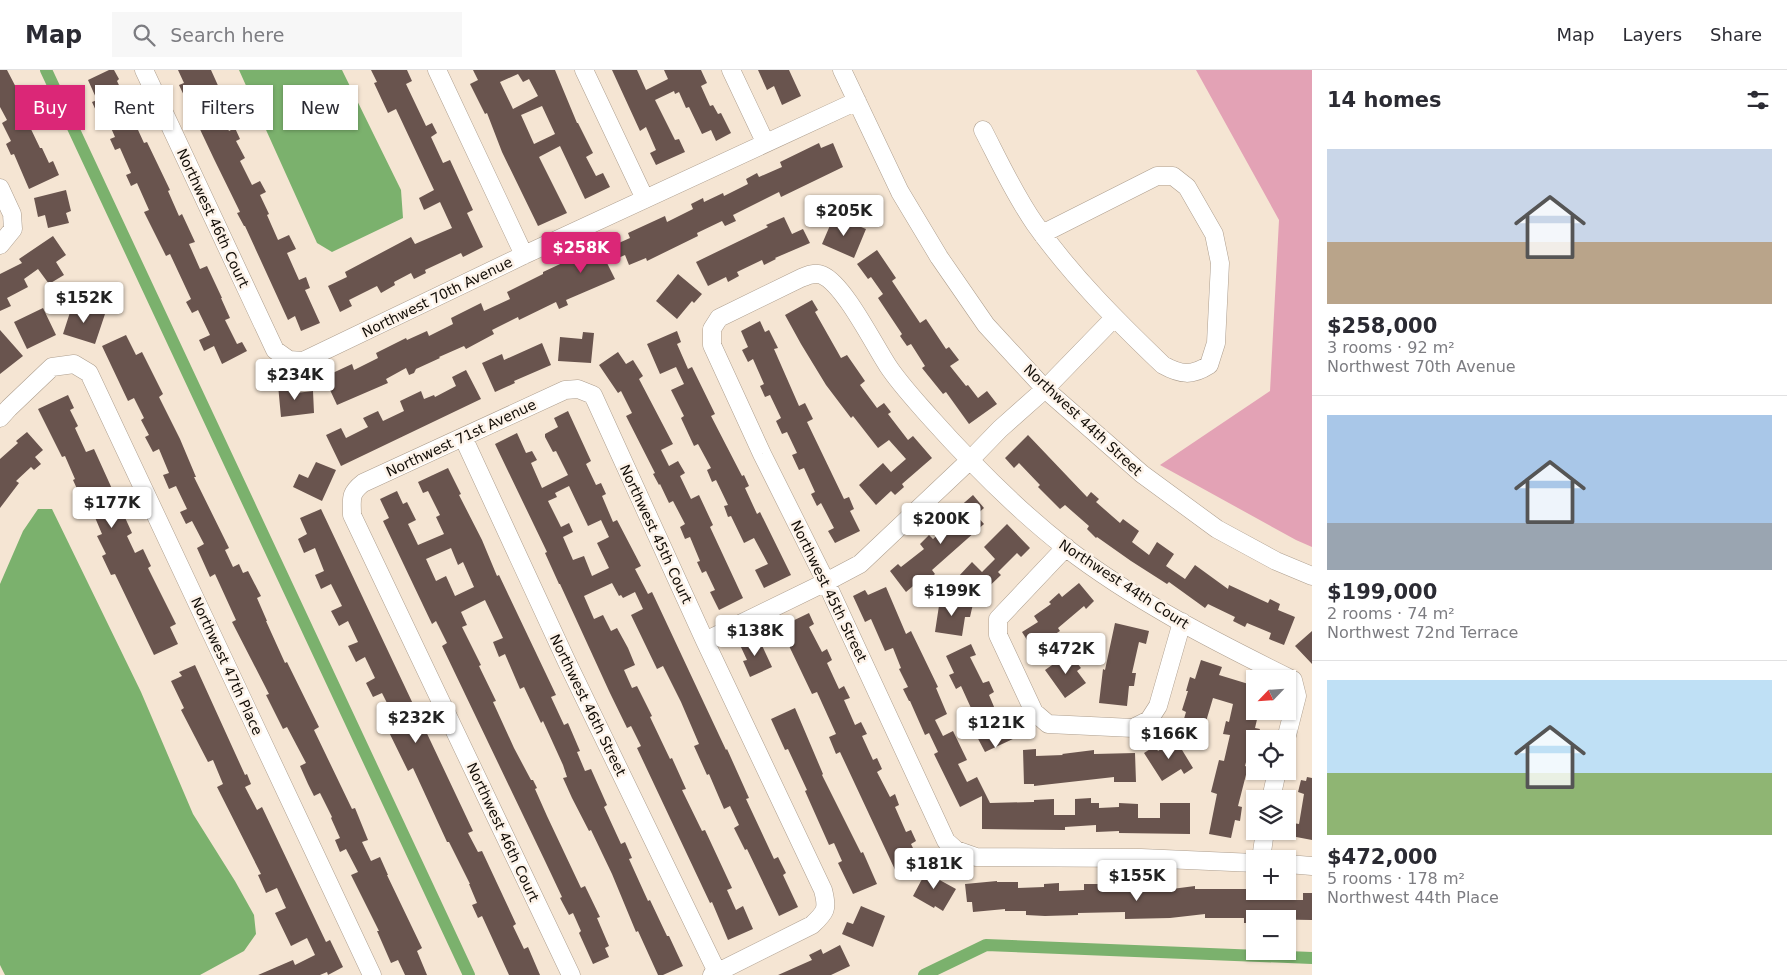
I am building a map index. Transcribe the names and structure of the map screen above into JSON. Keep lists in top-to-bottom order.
{
  "streets": {
    "street": [
      "Northwest 46th Court",
      "Northwest 70th Avenue",
      "Northwest 44th Street",
      "Northwest 71st Avenue",
      "Northwest 45th Court",
      "Northwest 44th Court",
      "Northwest 45th Street",
      "Northwest 47th Place",
      "Northwest 46th Street"
    ]
  },
  "crossings": [
    ["Northwest 46th Court", "Northwest 70th Avenue"],
    ["Northwest 46th Court", "Northwest 71st Avenue"],
    ["Northwest 70th Avenue", "Northwest 44th Street"],
    ["Northwest 71st Avenue", "Northwest 45th Court"],
    ["Northwest 71st Avenue", "Northwest 46th Street"],
    ["Northwest 45th Court", "Northwest 46th Street"],
    ["Northwest 44th Court", "Northwest 45th Street"]
  ],
  "north": "bottom left",
  "page": {
    "header": "Map",
    "search": "Search here",
    "nav": ["Map", "Layers", "Share"],
    "heading": "14 homes",
    "chip": [
      "Buy",
      "Rent",
      "Filters",
      "New"
    ],
    "list": [
      {
        "name": "$258,000",
        "note": "3 rooms · 92 m² · Northwest 70th Avenue"
      },
      {
        "name": "$199,000",
        "note": "2 rooms · 74 m² · Northwest 72nd Terrace"
      },
      {
        "name": "$472,000",
        "note": "5 rooms · 178 m² · Northwest 44th Place"
      }
    ],
    "price": [
      "$205K",
      "$258K",
      "$152K",
      "$234K",
      "$177K",
      "$200K",
      "$199K",
      "$138K",
      "$472K",
      "$232K",
      "$121K",
      "$166K",
      "$181K",
      "$155K"
    ],
    "map_buttons": ["+", "−"]
  }
}
